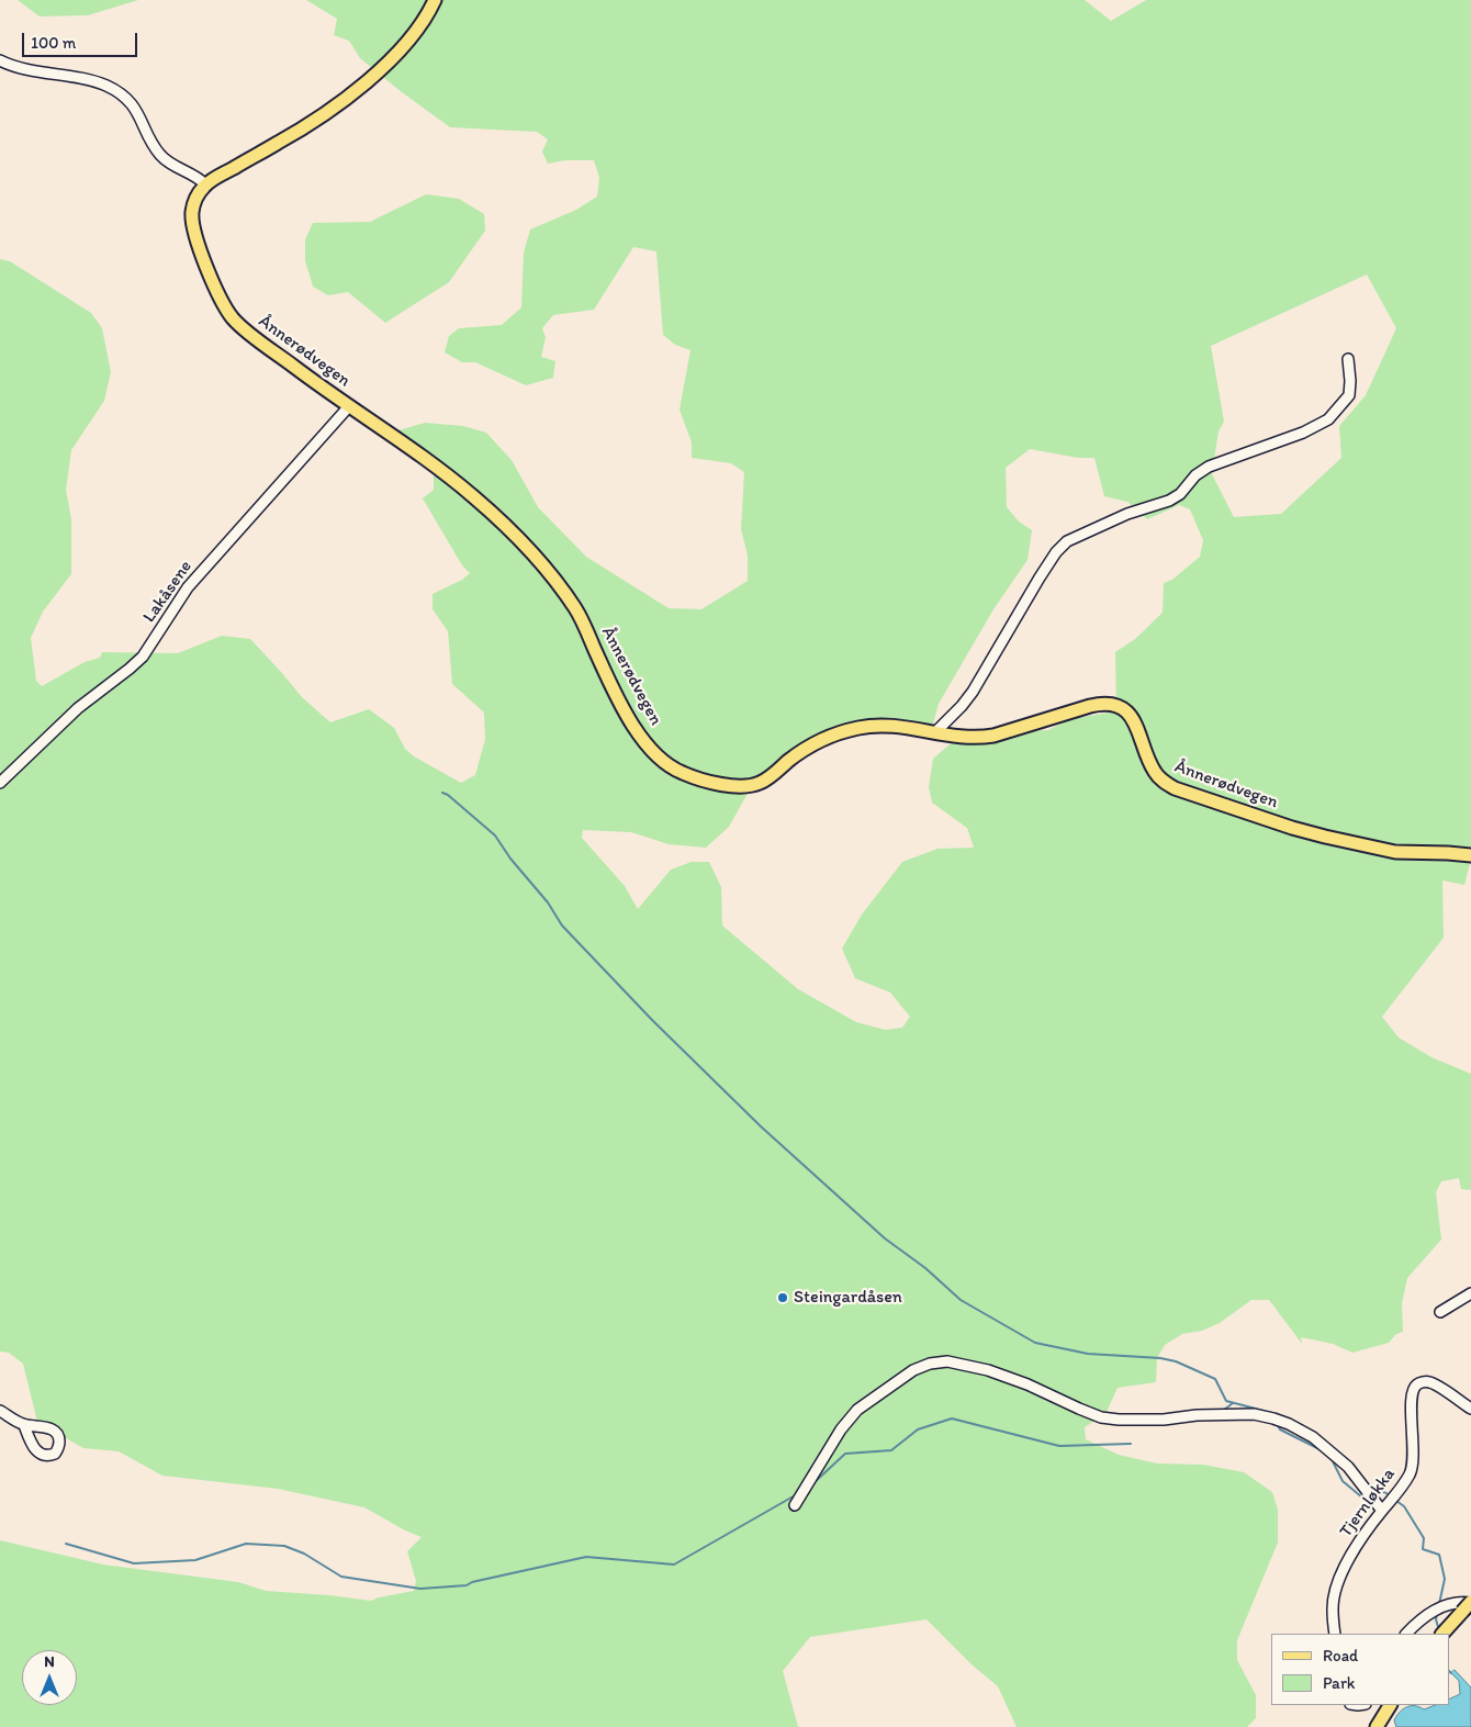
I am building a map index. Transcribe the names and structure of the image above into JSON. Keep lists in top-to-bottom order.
{
  "streets": {
    "main road": ["Ånnerødvegen"],
    "street": ["Lakåsene", "Tjernløkka"]
  },
  "crossings": [
    ["Ånnerødvegen", "Lakåsene"]
  ],
  "places": ["Steingardåsen"],
  "legend": ["Road", "Park"],
  "scale_bar": "100 m",
  "north": "top"
}
